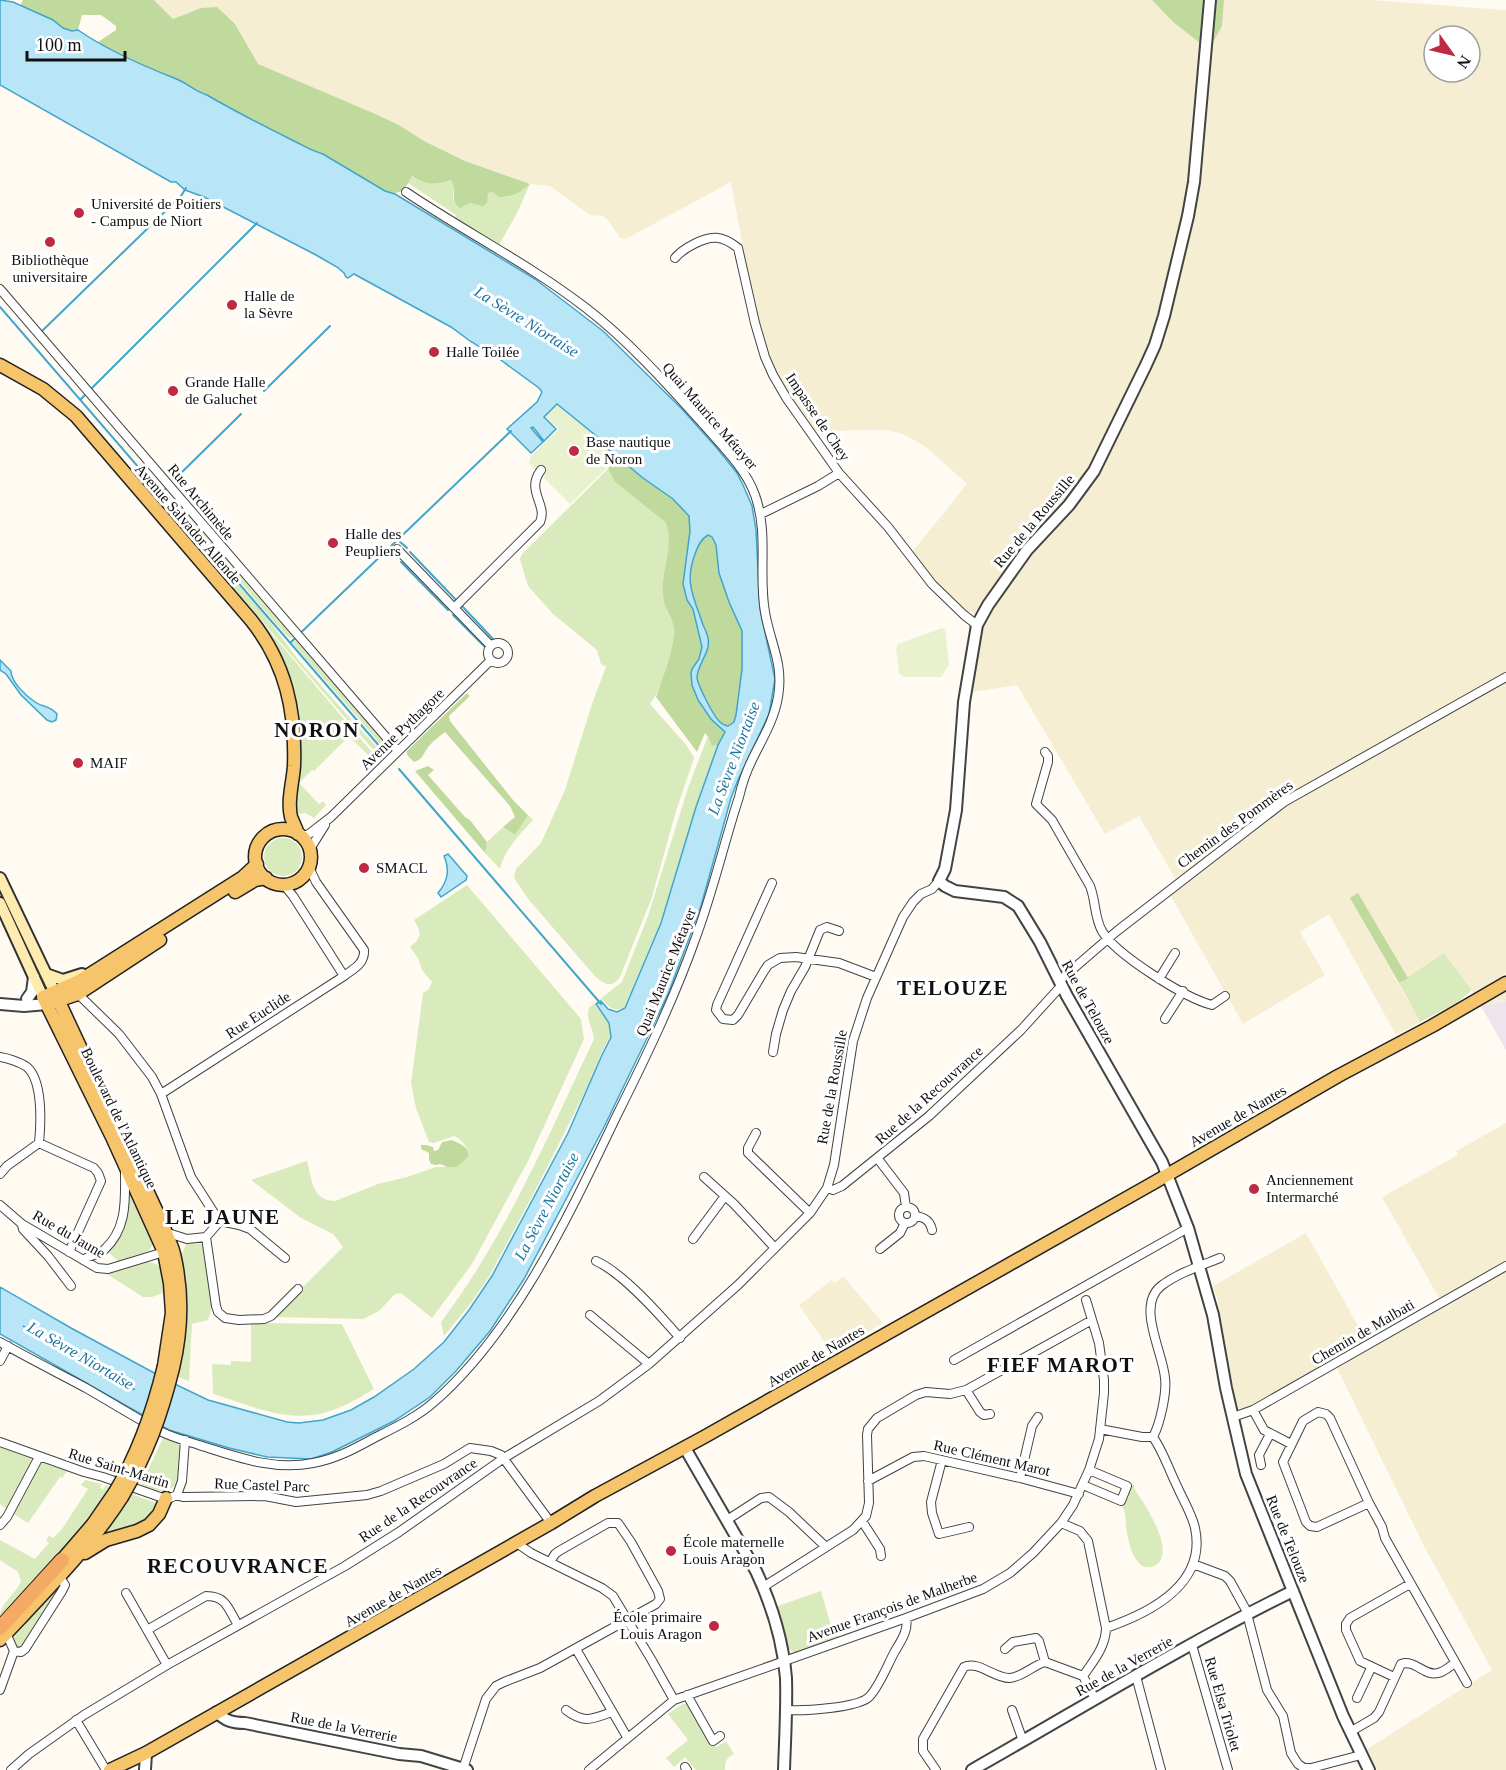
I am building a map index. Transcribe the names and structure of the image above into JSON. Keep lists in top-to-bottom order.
{
  "streets": {
    "highway": ["Boulevard de l'Atlantique"],
    "main road": ["Avenue Salvador Allende", "Avenue de Nantes"],
    "street": [
      "Quai Maurice Métayer",
      "Impasse de Chey",
      "Rue Archimède",
      "Rue de la Roussille",
      "Avenue Pythagore",
      "Chemin des Pommères",
      "Rue de Telouze",
      "Rue Euclide",
      "Rue de la Recouvrance",
      "Rue du Jaune",
      "Chemin de Malbati",
      "Rue Clément Marot",
      "Rue Saint-Martin",
      "Rue Castel Parc",
      "Avenue François de Malherbe",
      "Rue de la Verrerie",
      "Rue Elsa Triolet"
    ]
  },
  "crossings": [
    ["Quai Maurice Métayer", "Rue Saint-Martin"],
    ["Impasse de Chey", "Rue de la Roussille"],
    ["Rue Archimède", "Avenue Pythagore"],
    ["Rue de la Roussille", "Rue de Telouze"],
    ["Rue de la Roussille", "Rue de la Recouvrance"],
    ["Avenue Salvador Allende", "Avenue Pythagore"],
    ["Avenue Salvador Allende", "Rue Euclide"],
    ["Avenue Pythagore", "Rue Euclide"],
    ["Chemin des Pommères", "Rue de Telouze"],
    ["Chemin des Pommères", "Rue de la Recouvrance"],
    ["Rue de Telouze", "Rue de la Recouvrance"],
    ["Rue de Telouze", "Avenue de Nantes"],
    ["Rue de Telouze", "Chemin de Malbati"],
    ["Rue de Telouze", "Rue de la Verrerie"],
    ["Rue de la Recouvrance", "Rue Castel Parc"],
    ["Avenue de Nantes", "Rue de la Verrerie"],
    ["Boulevard de l'Atlantique", "Rue du Jaune"],
    ["Rue Clément Marot", "Avenue François de Malherbe"],
    ["Rue Saint-Martin", "Rue Castel Parc"],
    ["Rue de la Verrerie", "Rue Elsa Triolet"]
  ],
  "districts": [
    "NORON",
    "TELOUZE",
    "LE JAUNE",
    "FIEF MAROT",
    "RECOUVRANCE"
  ],
  "water": ["La Sèvre Niortaise"],
  "places": [
    "Université de Poitiers - Campus de Niort",
    "Bibliothèque universitaire",
    "Halle de la Sèvre",
    "Halle Toilée",
    "Grande Halle de Galuchet",
    "Base nautique de Noron",
    "Halle des Peupliers",
    "MAIF",
    "SMACL",
    "Anciennement Intermarché",
    "École maternelle Louis Aragon",
    "École primaire Louis Aragon"
  ],
  "scale_bar": "100 m",
  "north": "bottom right"
}
